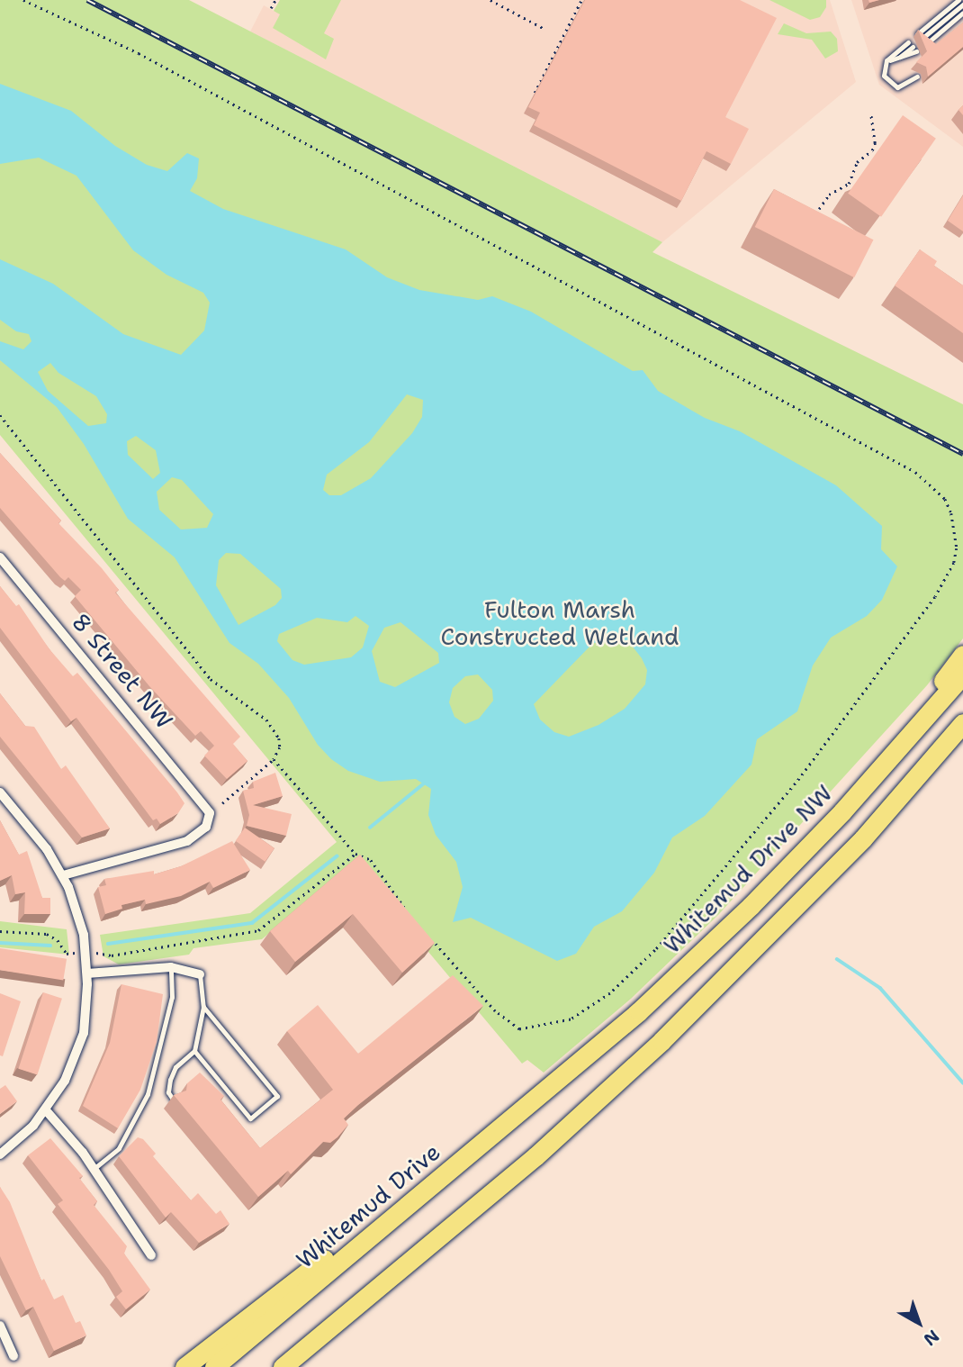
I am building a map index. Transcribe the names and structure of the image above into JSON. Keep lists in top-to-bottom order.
{
  "streets": {
    "highway": ["Whitemud Drive NW", "Whitemud Drive"],
    "street": ["8 Street NW"]
  },
  "crossings": [
    ["Whitemud Drive NW", "Whitemud Drive"]
  ],
  "parks": ["Fulton Marsh Constructed Wetland"],
  "north": "bottom right"
}
